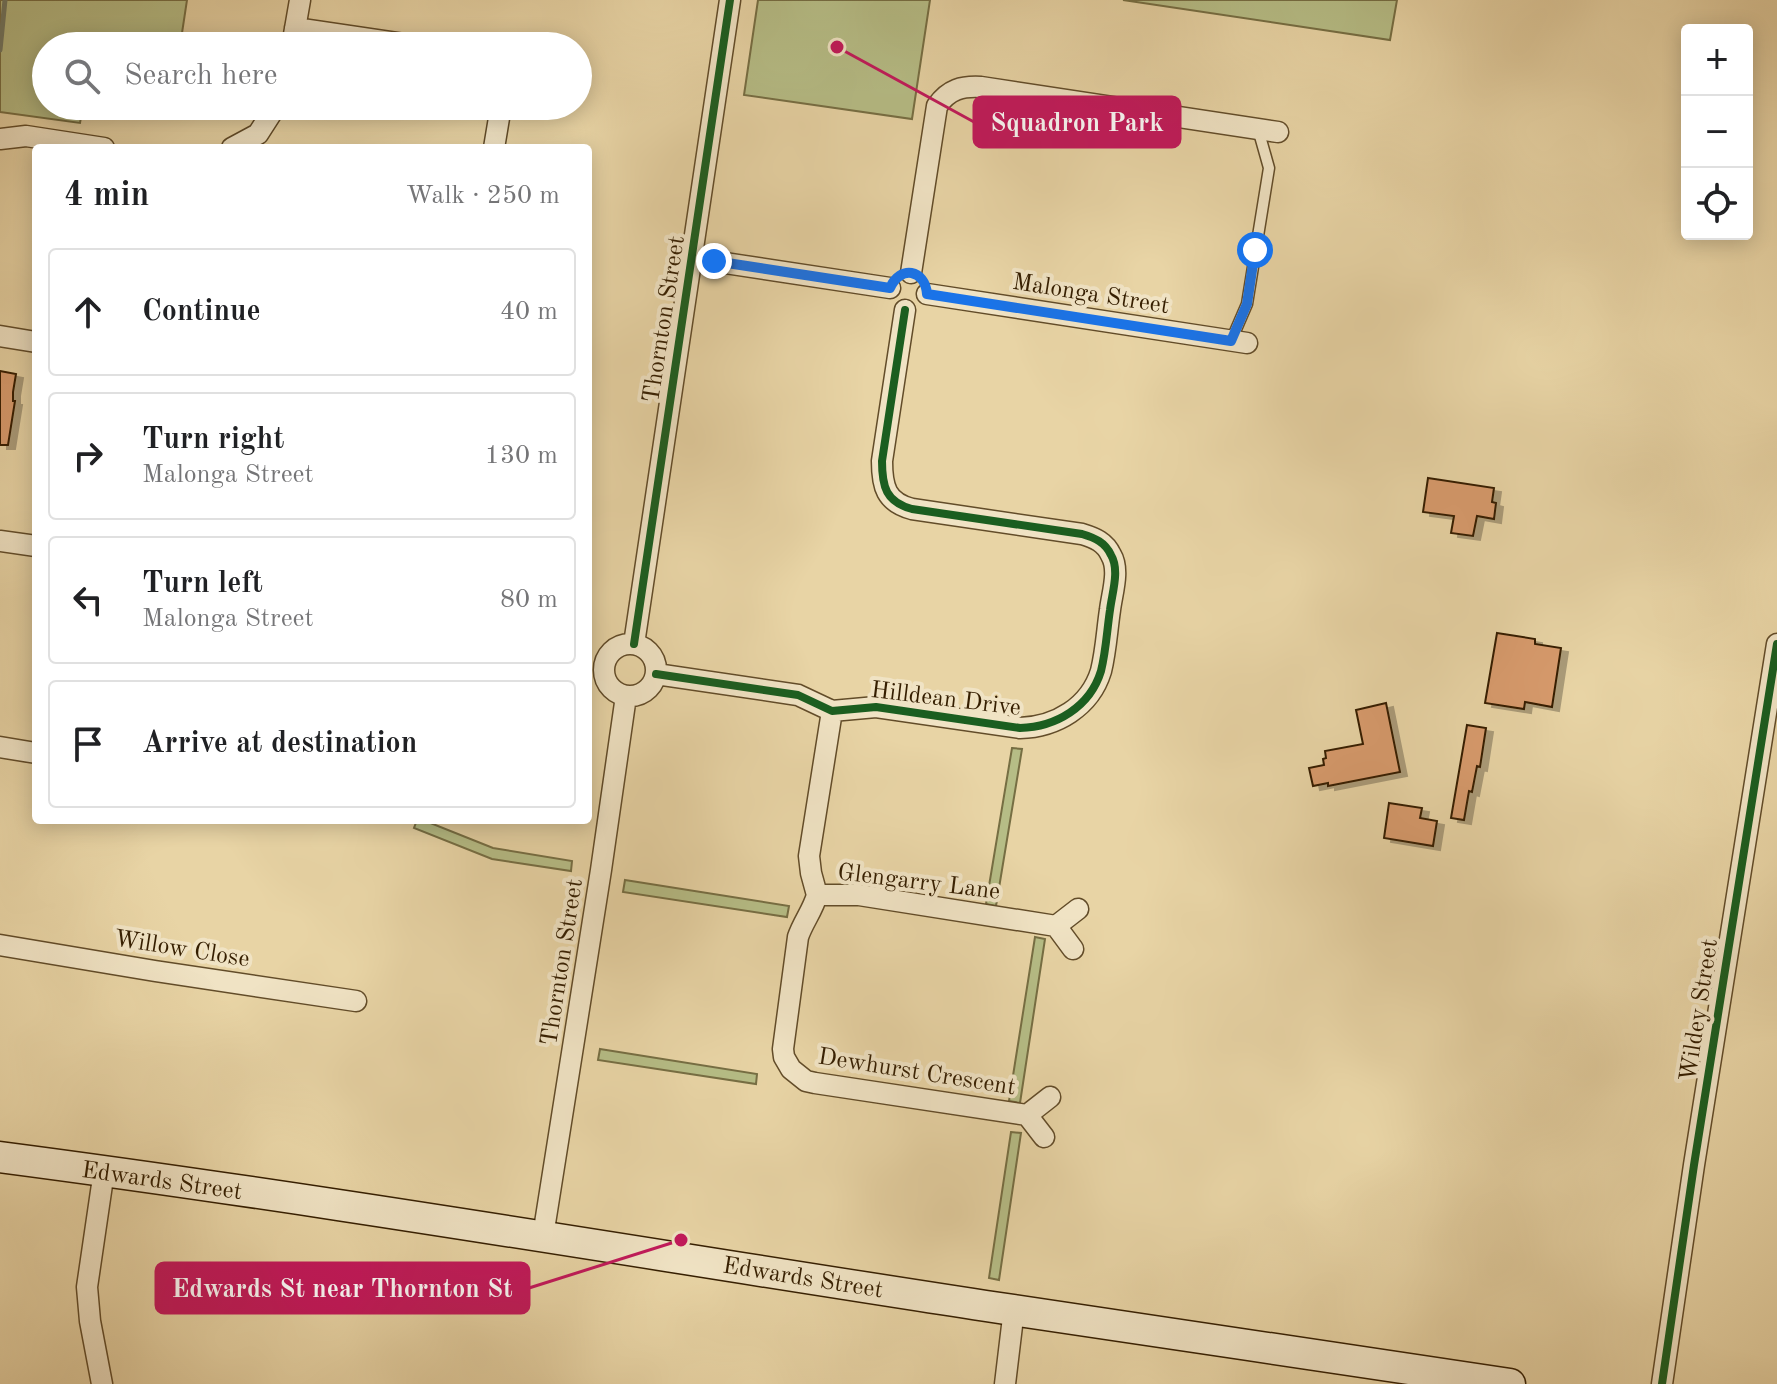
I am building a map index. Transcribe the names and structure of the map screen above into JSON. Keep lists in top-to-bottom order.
{
  "streets": {
    "main road": ["Edwards Street"],
    "street": [
      "Malonga Street",
      "Thornton Street",
      "Hilldean Drive",
      "Glengarry Lane",
      "Willow Close",
      "Wildey Street",
      "Dewhurst Crescent"
    ]
  },
  "crossings": [
    ["Malonga Street", "Hilldean Drive"],
    ["Thornton Street", "Hilldean Drive"],
    ["Thornton Street", "Edwards Street"],
    ["Hilldean Drive", "Glengarry Lane"],
    ["Glengarry Lane", "Dewhurst Crescent"]
  ],
  "places": ["Squadron Park", "Edwards St near Thornton St"],
  "page": {
    "map_buttons": ["+", "−"],
    "search": "Search here",
    "heading": ["4 min", "Walk · 250 m"],
    "list": [
      ["Continue", "40 m"],
      ["Turn right", "Malonga Street", "130 m"],
      ["Turn left", "Malonga Street", "80 m"],
      "Arrive at destination"
    ]
  }
}
